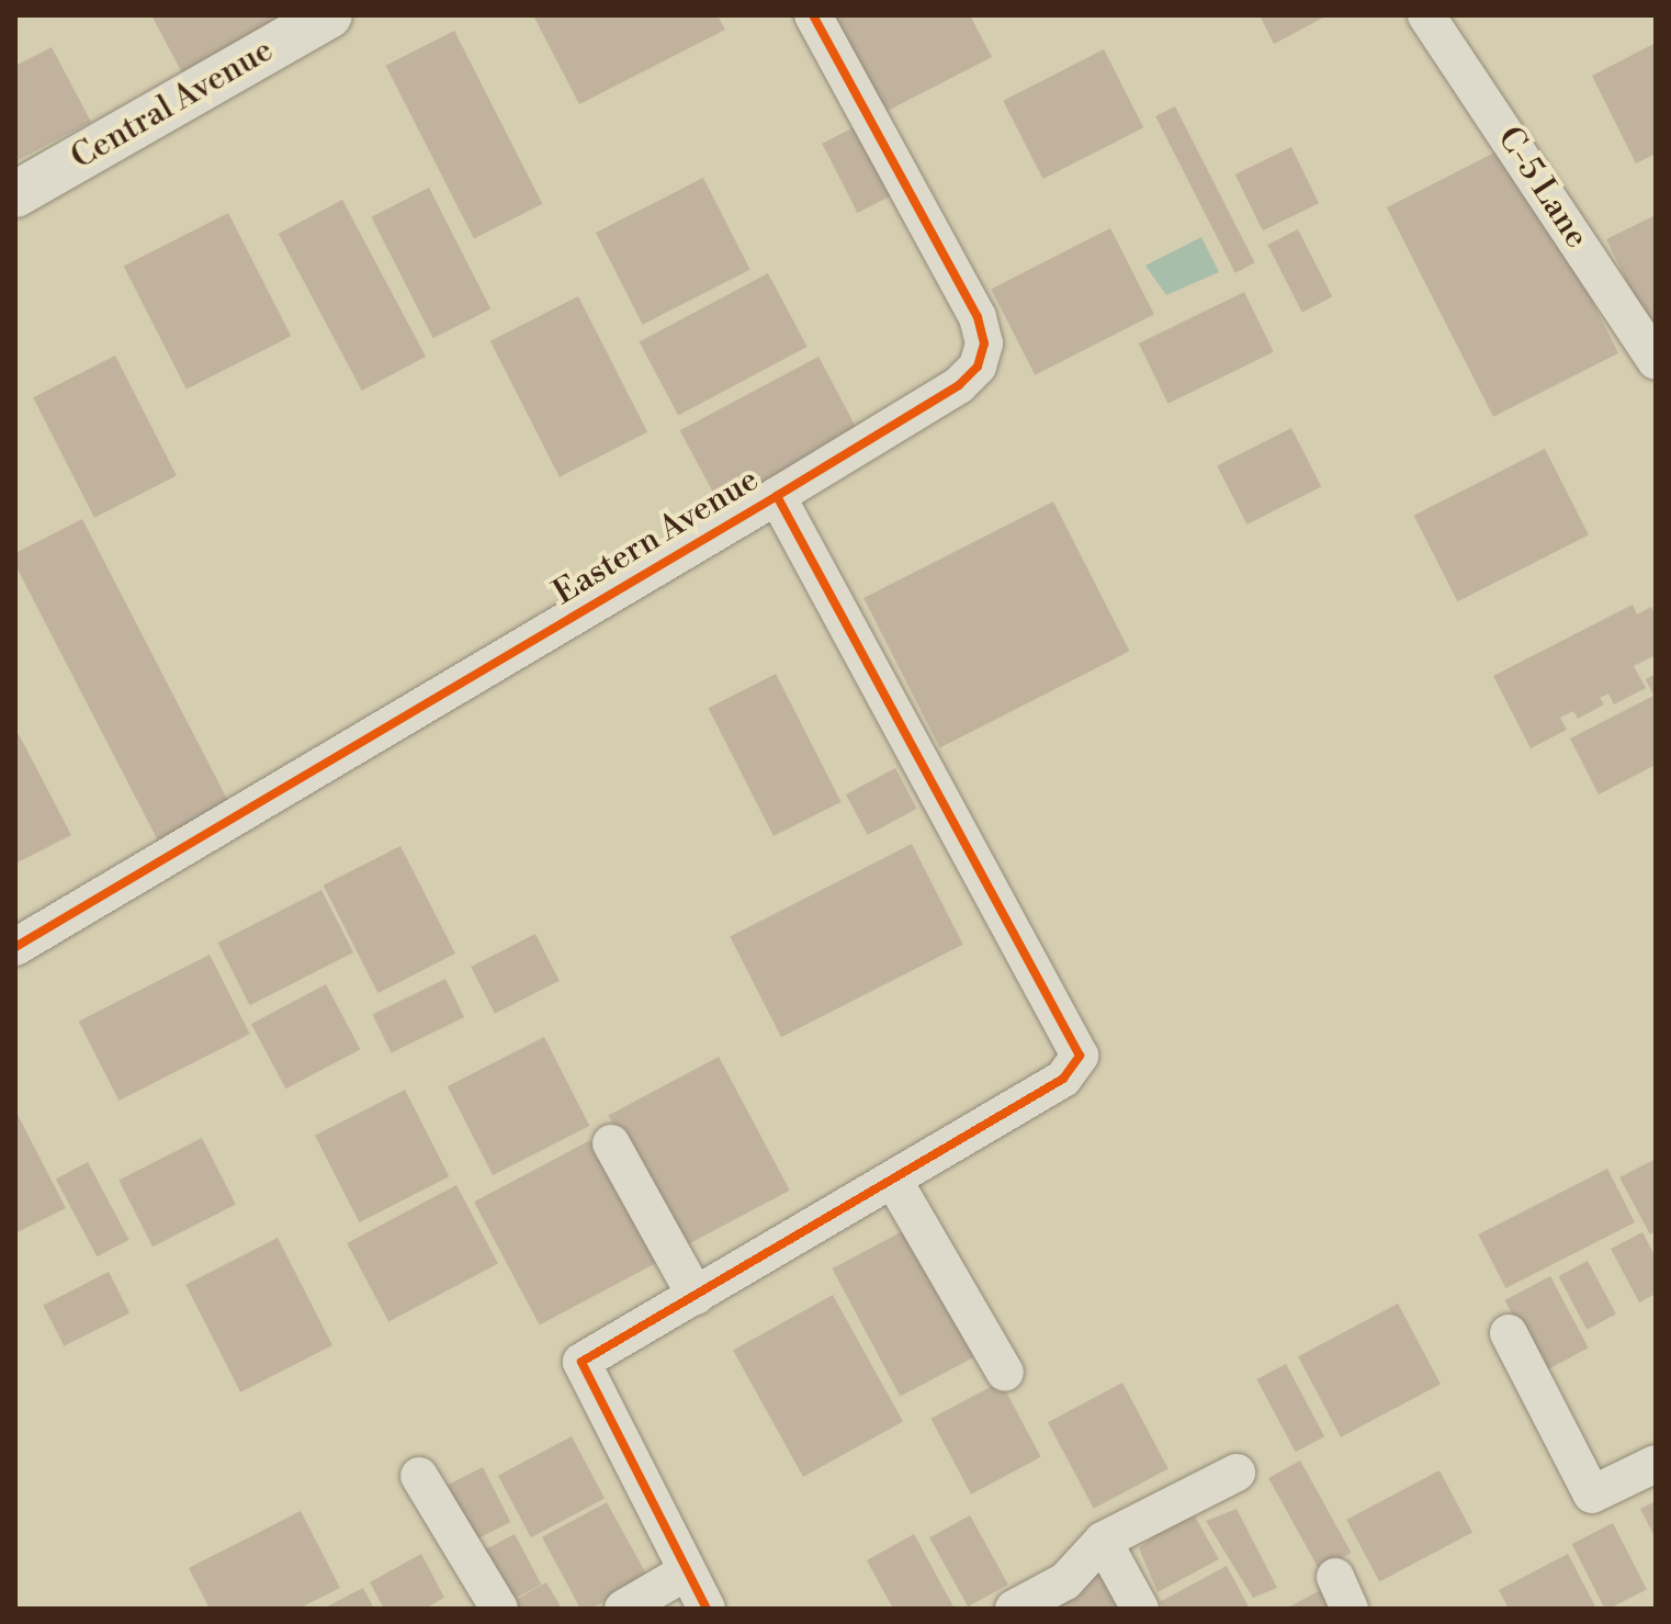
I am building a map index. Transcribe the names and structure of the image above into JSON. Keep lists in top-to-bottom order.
{
  "streets": {
    "street": ["Central Avenue", "C-5 Lane", "Eastern Avenue"]
  }
}
